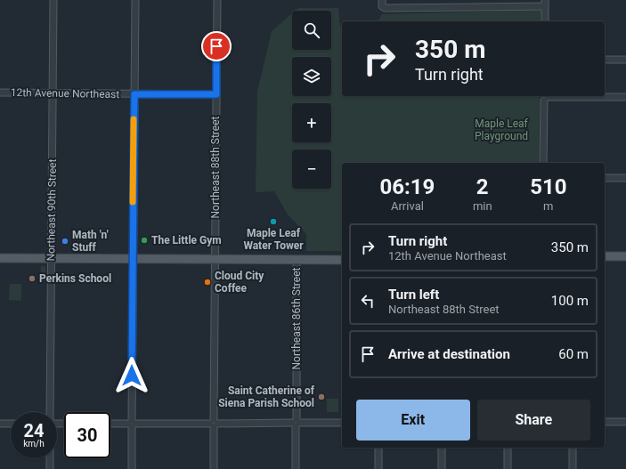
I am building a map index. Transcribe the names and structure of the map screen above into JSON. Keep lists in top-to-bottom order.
{
  "streets": {
    "street": [
      "12th Avenue Northeast",
      "Northeast 88th Street",
      "Northeast 90th Street",
      "Northeast 86th Street"
    ]
  },
  "crossings": [
    ["12th Avenue Northeast", "Northeast 88th Street"],
    ["12th Avenue Northeast", "Northeast 90th Street"]
  ],
  "parks": ["Maple Leaf Playground"],
  "places": [
    "Maple Leaf Water Tower",
    "The Little Gym",
    "Math 'n' Stuff",
    "Perkins School",
    "Cloud City Coffee",
    "Saint Catherine of Siena Parish School"
  ],
  "page": {
    "map_buttons": ["+", "−"],
    "turn": ["350 m", "Turn right"],
    "eta": [
      "06:19",
      "Arrival",
      "2",
      "min",
      "510",
      "m"
    ],
    "list": [
      {
        "name": "Turn right",
        "note": "12th Avenue Northeast",
        "value": "350 m"
      },
      {
        "name": "Turn left",
        "note": "Northeast 88th Street",
        "value": "100 m"
      },
      {
        "name": "Arrive at destination",
        "value": "60 m"
      }
    ],
    "buttons": ["Exit", "Share"],
    "speed": "24 km/h",
    "limit": "30"
  }
}
